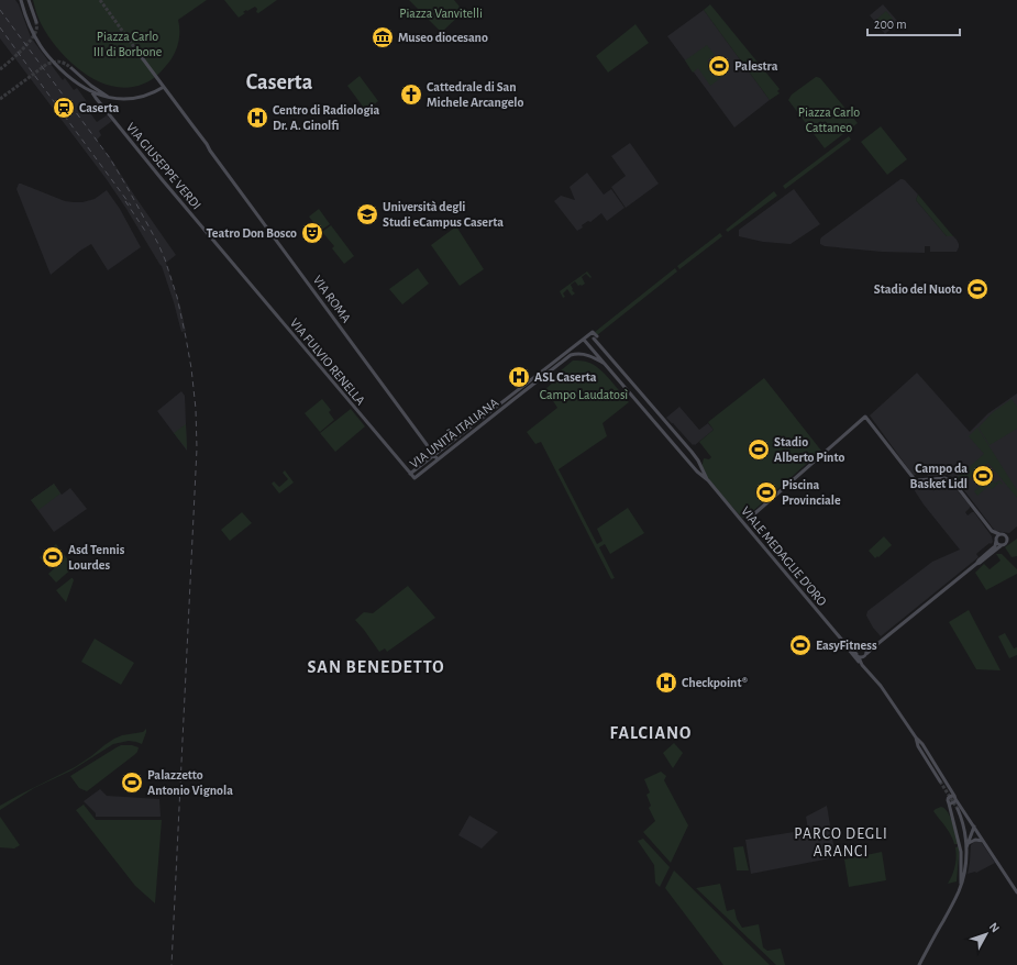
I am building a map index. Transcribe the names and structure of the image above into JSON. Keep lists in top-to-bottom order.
{
  "streets": {
    "main road": [
      "VIA GIUSEPPE VERDI",
      "VIA ROMA",
      "VIA FULVIO RENELLA",
      "VIA UNITÀ ITALIANA",
      "VIALE MEDAGLIE D'ORO"
    ]
  },
  "crossings": [
    ["VIA GIUSEPPE VERDI", "VIA FULVIO RENELLA"],
    ["VIA ROMA", "VIA UNITÀ ITALIANA"],
    ["VIA FULVIO RENELLA", "VIA UNITÀ ITALIANA"],
    ["VIA UNITÀ ITALIANA", "VIALE MEDAGLIE D'ORO"]
  ],
  "districts": [
    "Caserta",
    "SAN BENEDETTO",
    "FALCIANO",
    "PARCO DEGLI ARANCI"
  ],
  "parks": [
    "Piazza Vanvitelli",
    "Piazza Carlo III di Borbone",
    "Piazza Carlo Cattaneo",
    "Campo Laudatosì"
  ],
  "places": {
    "museum": ["Museo diocesano"],
    "sports": [
      "Palestra",
      "Stadio del Nuoto",
      "Stadio Alberto Pinto",
      "Campo da Basket Lidl",
      "Piscina Provinciale",
      "Asd Tennis Lourdes",
      "EasyFitness",
      "Palazzetto Antonio Vignola"
    ],
    "church": ["Cattedrale di San Michele Arcangelo"],
    "station": ["Caserta"],
    "hospital": ["Centro di Radiologia Dr. A. Ginolfi", "ASL Caserta", "Checkpoint®"],
    "school or university": ["Università degli Studi eCampus Caserta"],
    "theatre": ["Teatro Don Bosco"]
  },
  "scale_bar": "200 m",
  "north": "top right"
}
